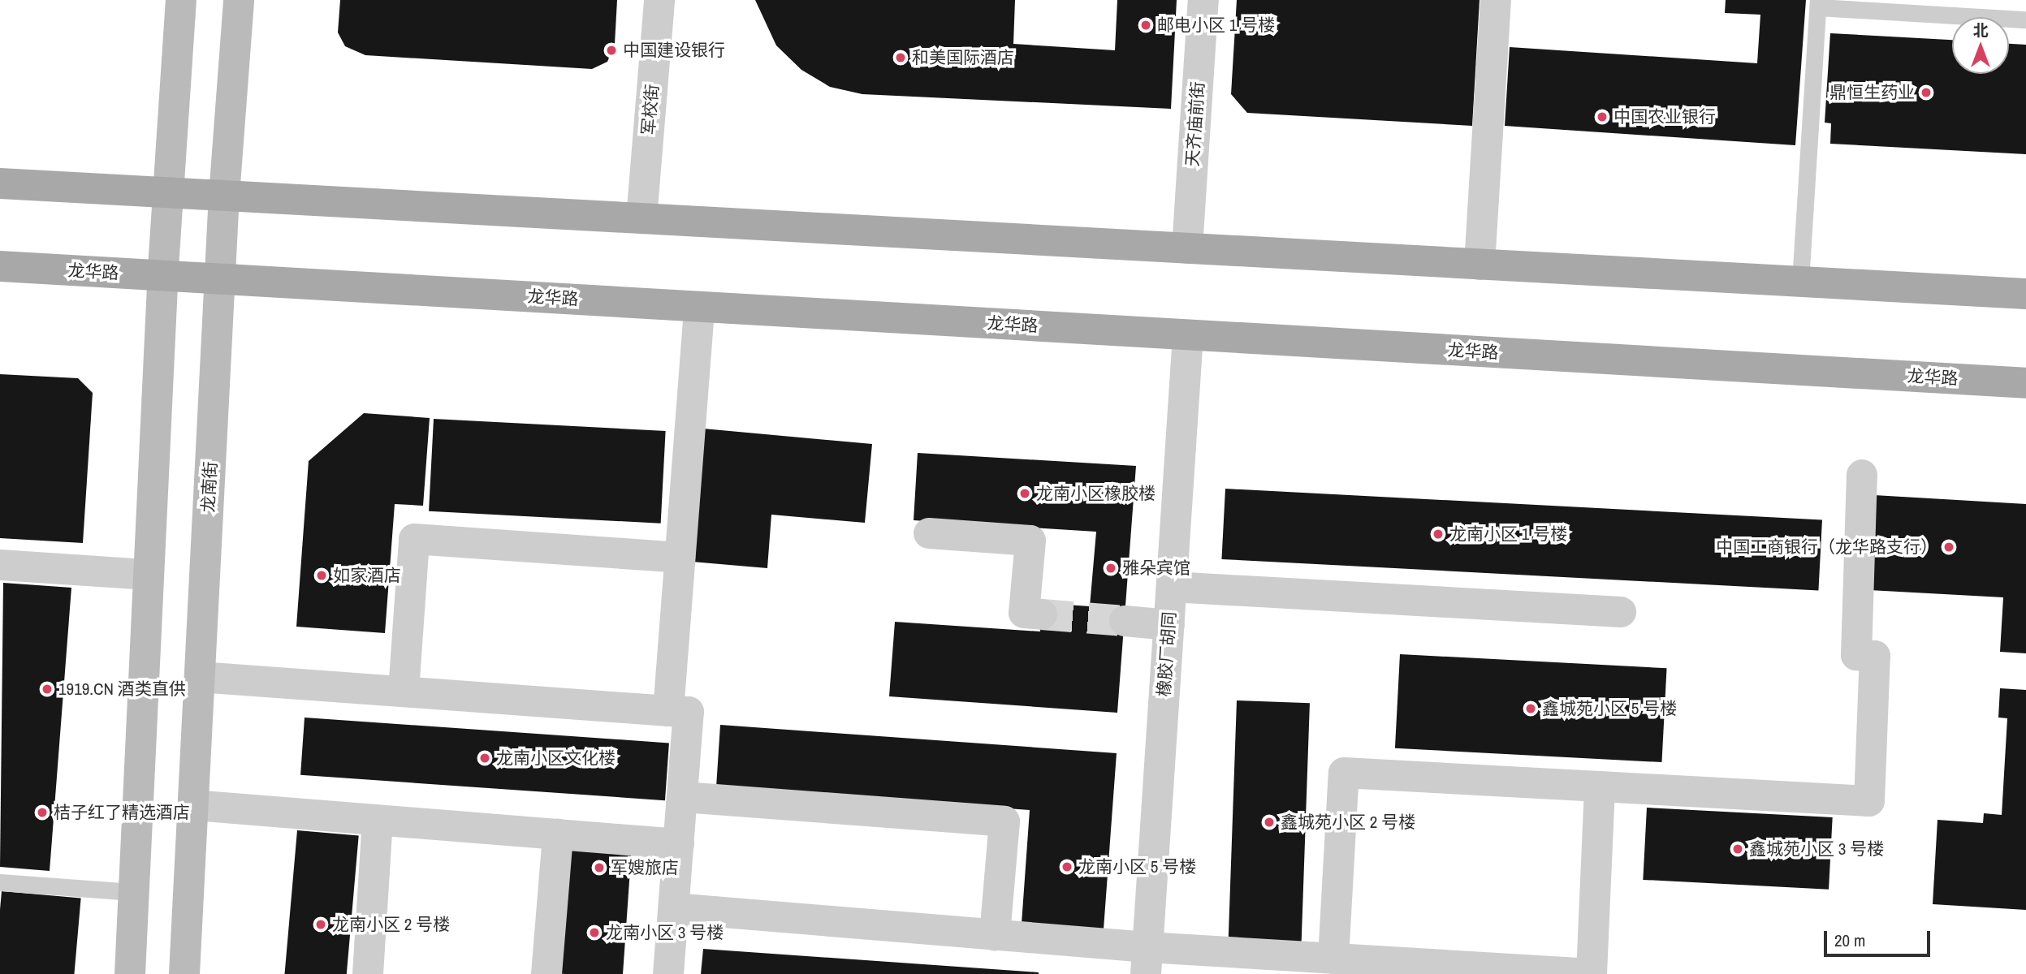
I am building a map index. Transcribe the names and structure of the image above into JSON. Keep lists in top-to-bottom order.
{
  "streets": {
    "main road": ["龙华路", "龙南街"],
    "street": ["军校街", "天齐庙前街", "橡胶厂胡同"]
  },
  "crossings": [
    ["龙华路", "龙南街"],
    ["龙华路", "橡胶厂胡同"]
  ],
  "places": [
    "邮电小区 1 号楼",
    "中国建设银行",
    "和美国际酒店",
    "鼎恒生药业",
    "中国农业银行",
    "龙南小区橡胶楼",
    "龙南小区 1 号楼",
    "中国工商银行（龙华路支行）",
    "雅朵宾馆",
    "如家酒店",
    "1919.CN 酒类直供",
    "鑫城苑小区 5 号楼",
    "龙南小区文化楼",
    "桔子红了精选酒店",
    "鑫城苑小区 2 号楼",
    "鑫城苑小区 3 号楼",
    "龙南小区 5 号楼",
    "军嫂旅店",
    "龙南小区 2 号楼",
    "龙南小区 3 号楼"
  ],
  "scale_bar": "20 m",
  "north": "top"
}
